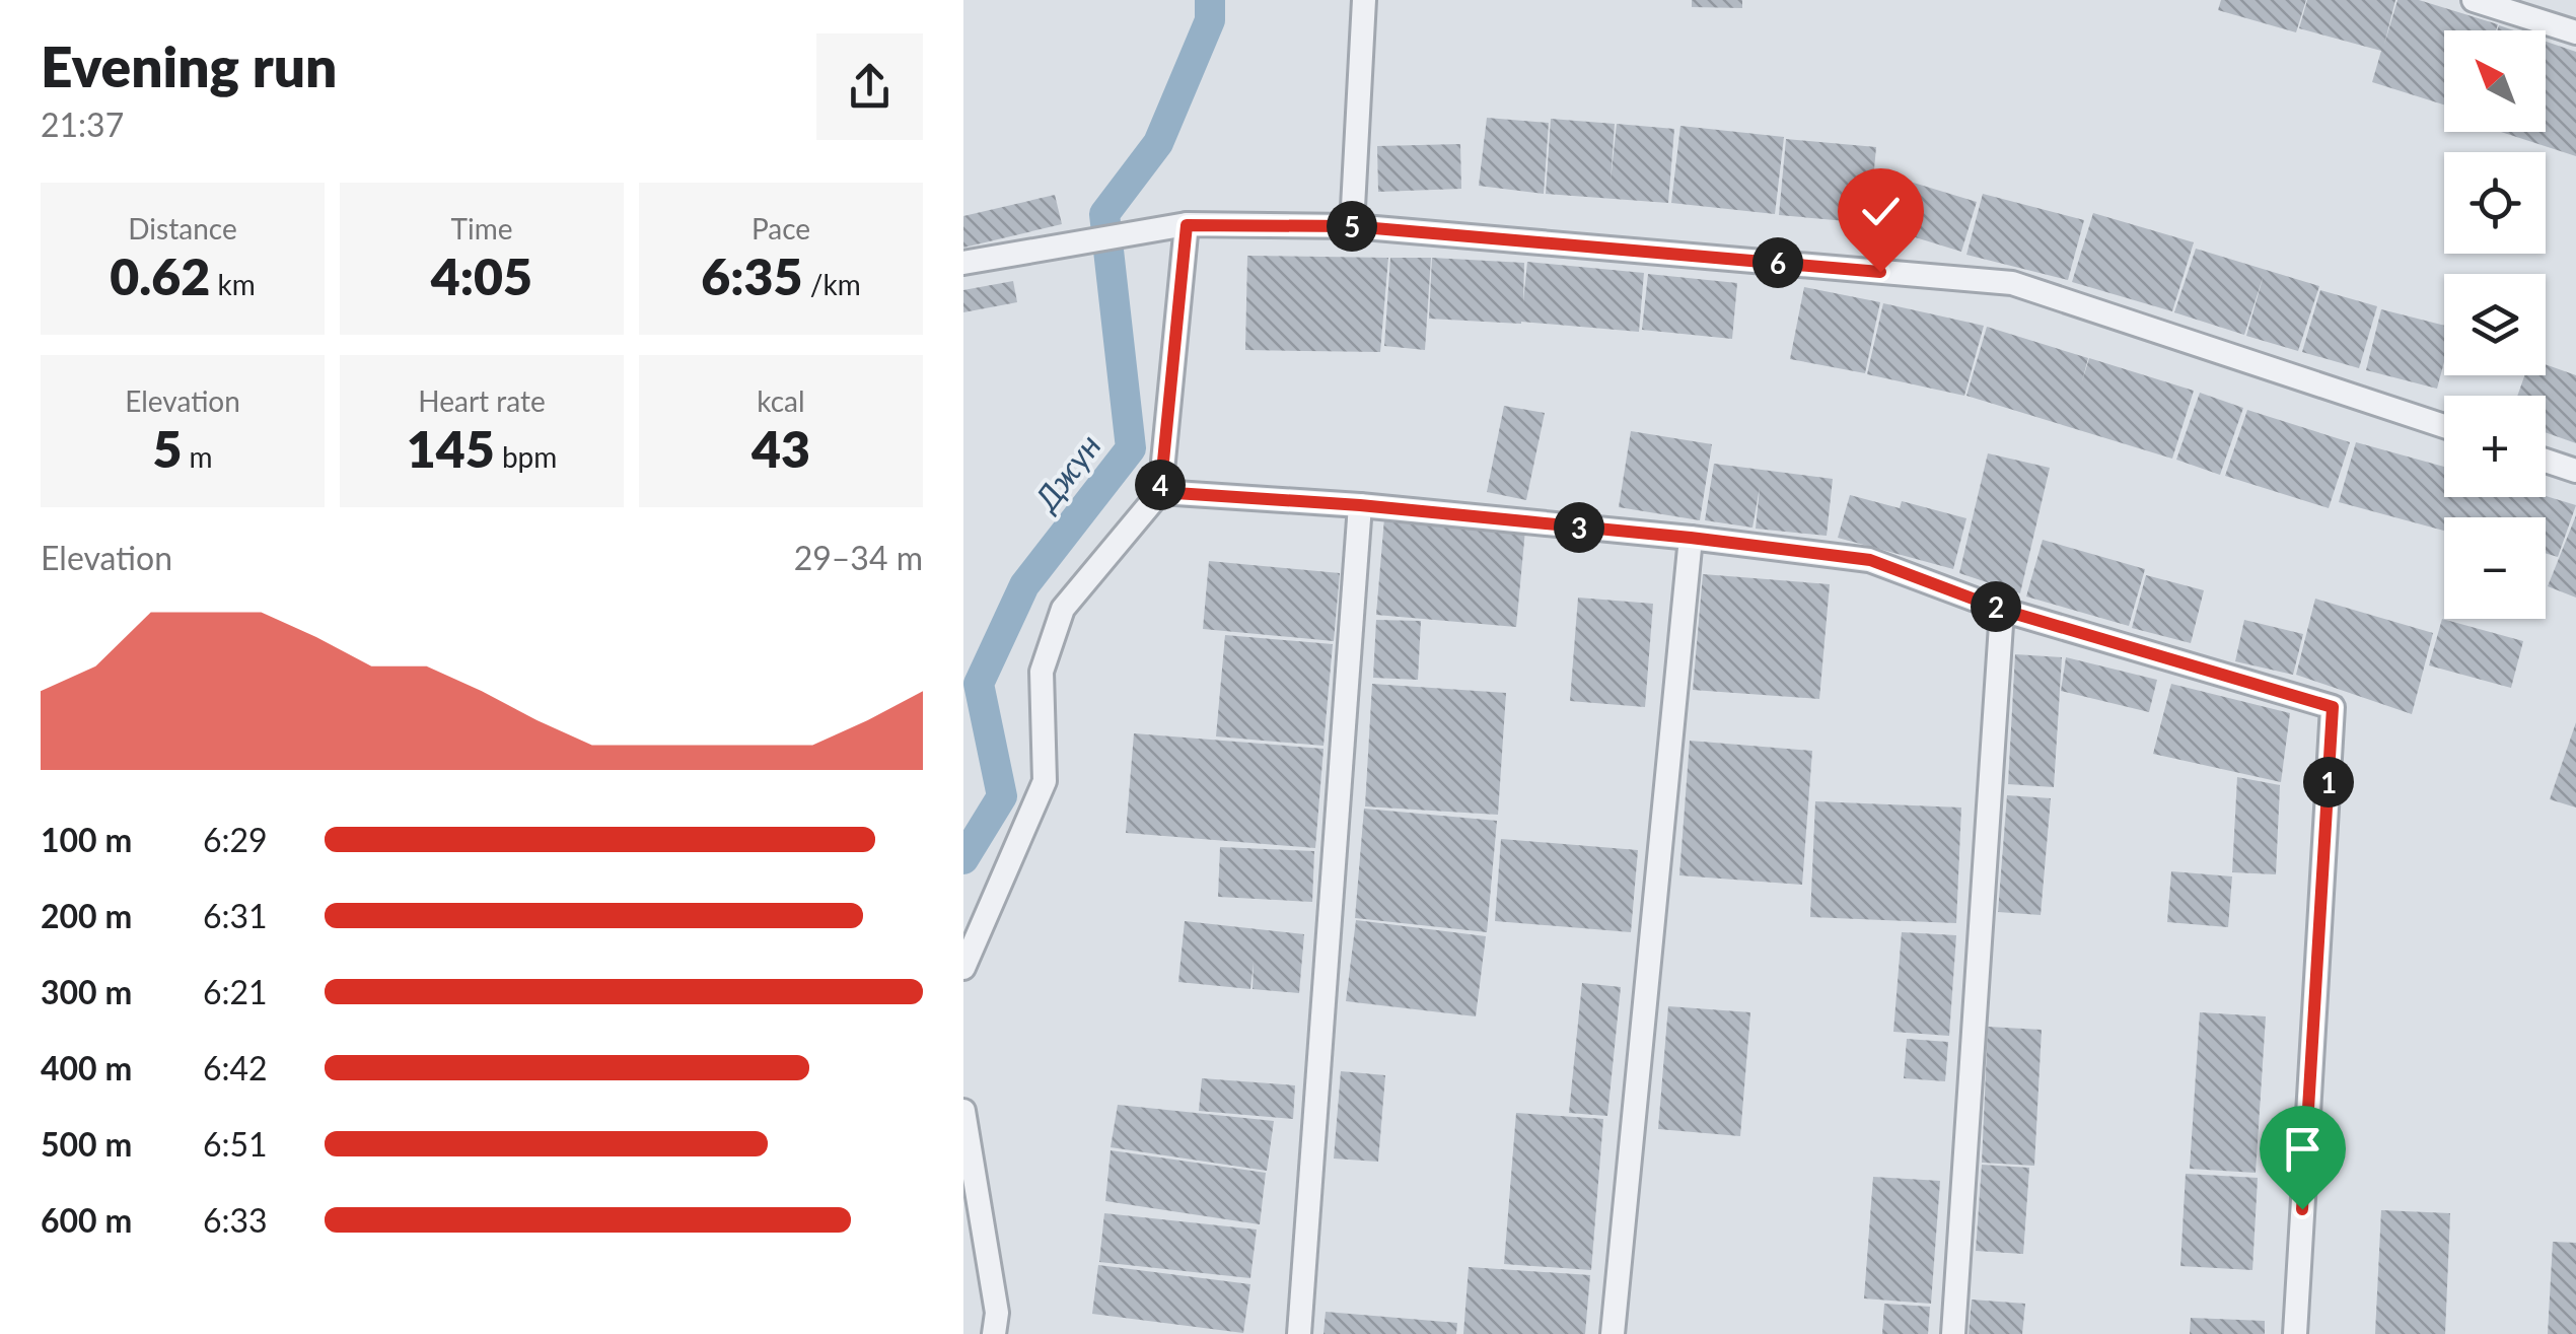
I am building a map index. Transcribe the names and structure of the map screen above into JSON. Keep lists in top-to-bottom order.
{
  "water": ["Джун"],
  "north": "top left",
  "page": {
    "heading": ["Evening run", "21:37"],
    "map_buttons": ["+", "−"],
    "stats": [
      ["Distance", "0.62 km"],
      ["Time", "4:05"],
      ["Pace", "6:35 /km"],
      ["Elevation", "5 m"],
      ["Heart rate", "145 bpm"],
      ["kcal", "43"]
    ],
    "pins": [
      "5",
      "6",
      "4",
      "3",
      "2",
      "1"
    ],
    "chart": ["Elevation", "29–34 m"],
    "list": [
      {
        "name": "100 m",
        "note": "6:29"
      },
      {
        "name": "200 m",
        "note": "6:31"
      },
      {
        "name": "300 m",
        "note": "6:21"
      },
      {
        "name": "400 m",
        "note": "6:42"
      },
      {
        "name": "500 m",
        "note": "6:51"
      },
      {
        "name": "600 m",
        "note": "6:33"
      }
    ]
  }
}
